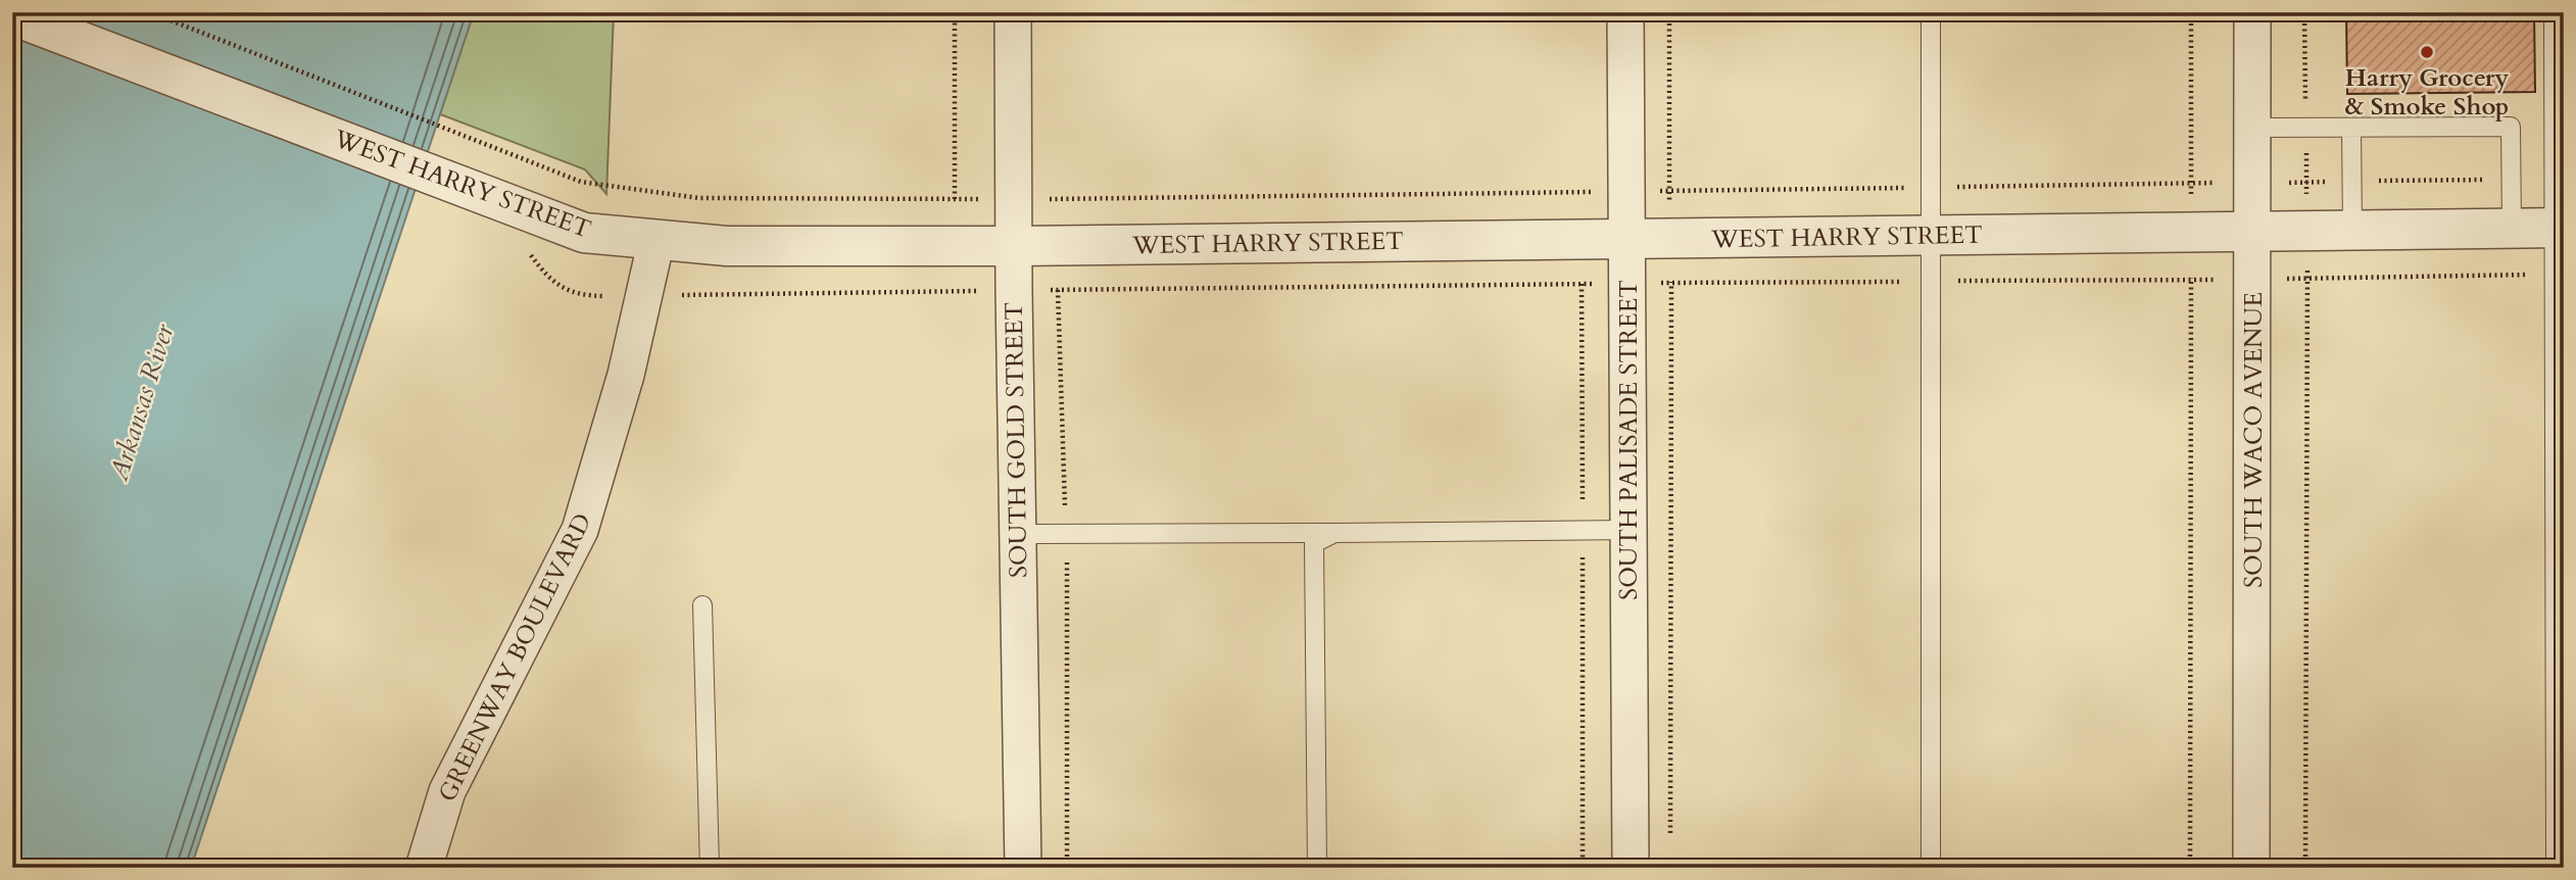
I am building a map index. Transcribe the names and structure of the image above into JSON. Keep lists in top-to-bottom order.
{
  "streets": {
    "street": [
      "WEST HARRY STREET",
      "SOUTH GOLD STREET",
      "SOUTH PALISADE STREET",
      "SOUTH WACO AVENUE",
      "GREENWAY BOULEVARD"
    ]
  },
  "crossings": [
    ["WEST HARRY STREET", "SOUTH GOLD STREET"],
    ["WEST HARRY STREET", "SOUTH PALISADE STREET"],
    ["WEST HARRY STREET", "SOUTH WACO AVENUE"],
    ["WEST HARRY STREET", "GREENWAY BOULEVARD"]
  ],
  "water": ["Arkansas River"],
  "places": ["Harry Grocery & Smoke Shop"]
}
